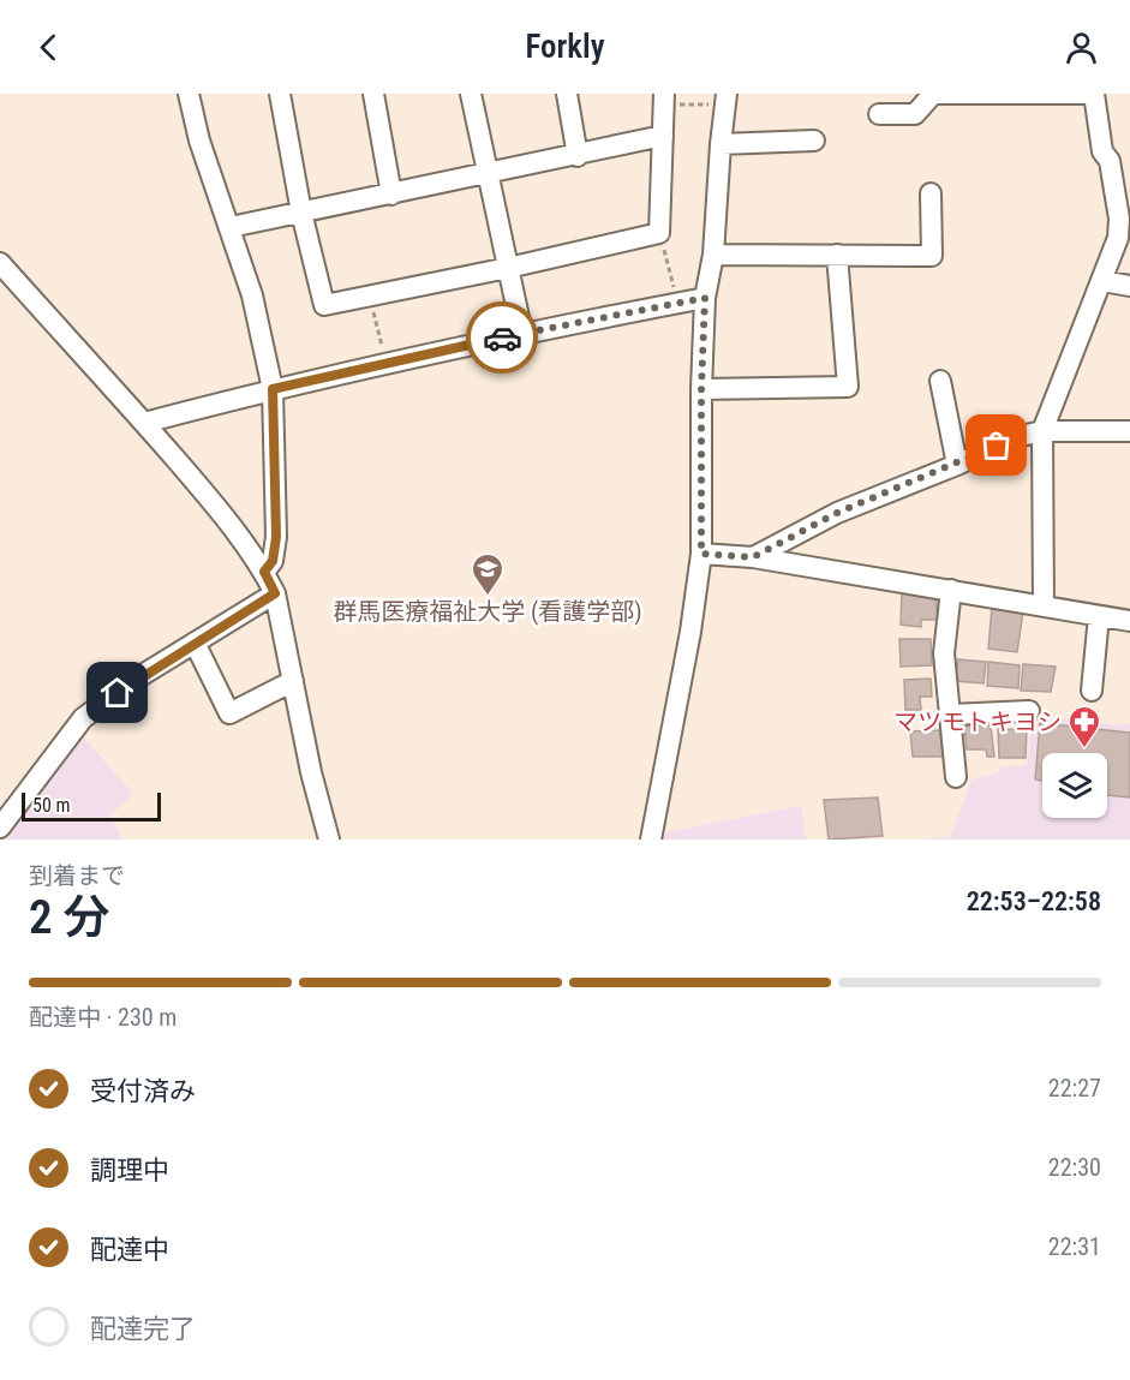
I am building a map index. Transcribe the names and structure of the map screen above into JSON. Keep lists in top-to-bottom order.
{
  "places": {
    "school or university": ["群馬医療福祉大学 (看護学部)"],
    "pharmacy": ["マツモトキヨシ"]
  },
  "scale_bar": "50 m",
  "page": {
    "header": "Forkly",
    "scale": "50 m",
    "heading": ["2 分", "到着まで", "22:53–22:58"],
    "bar": "配達中 · 230 m",
    "list": [
      ["受付済み", "22:27"],
      ["調理中", "22:30"],
      ["配達中", "22:31"],
      "配達完了"
    ]
  }
}
